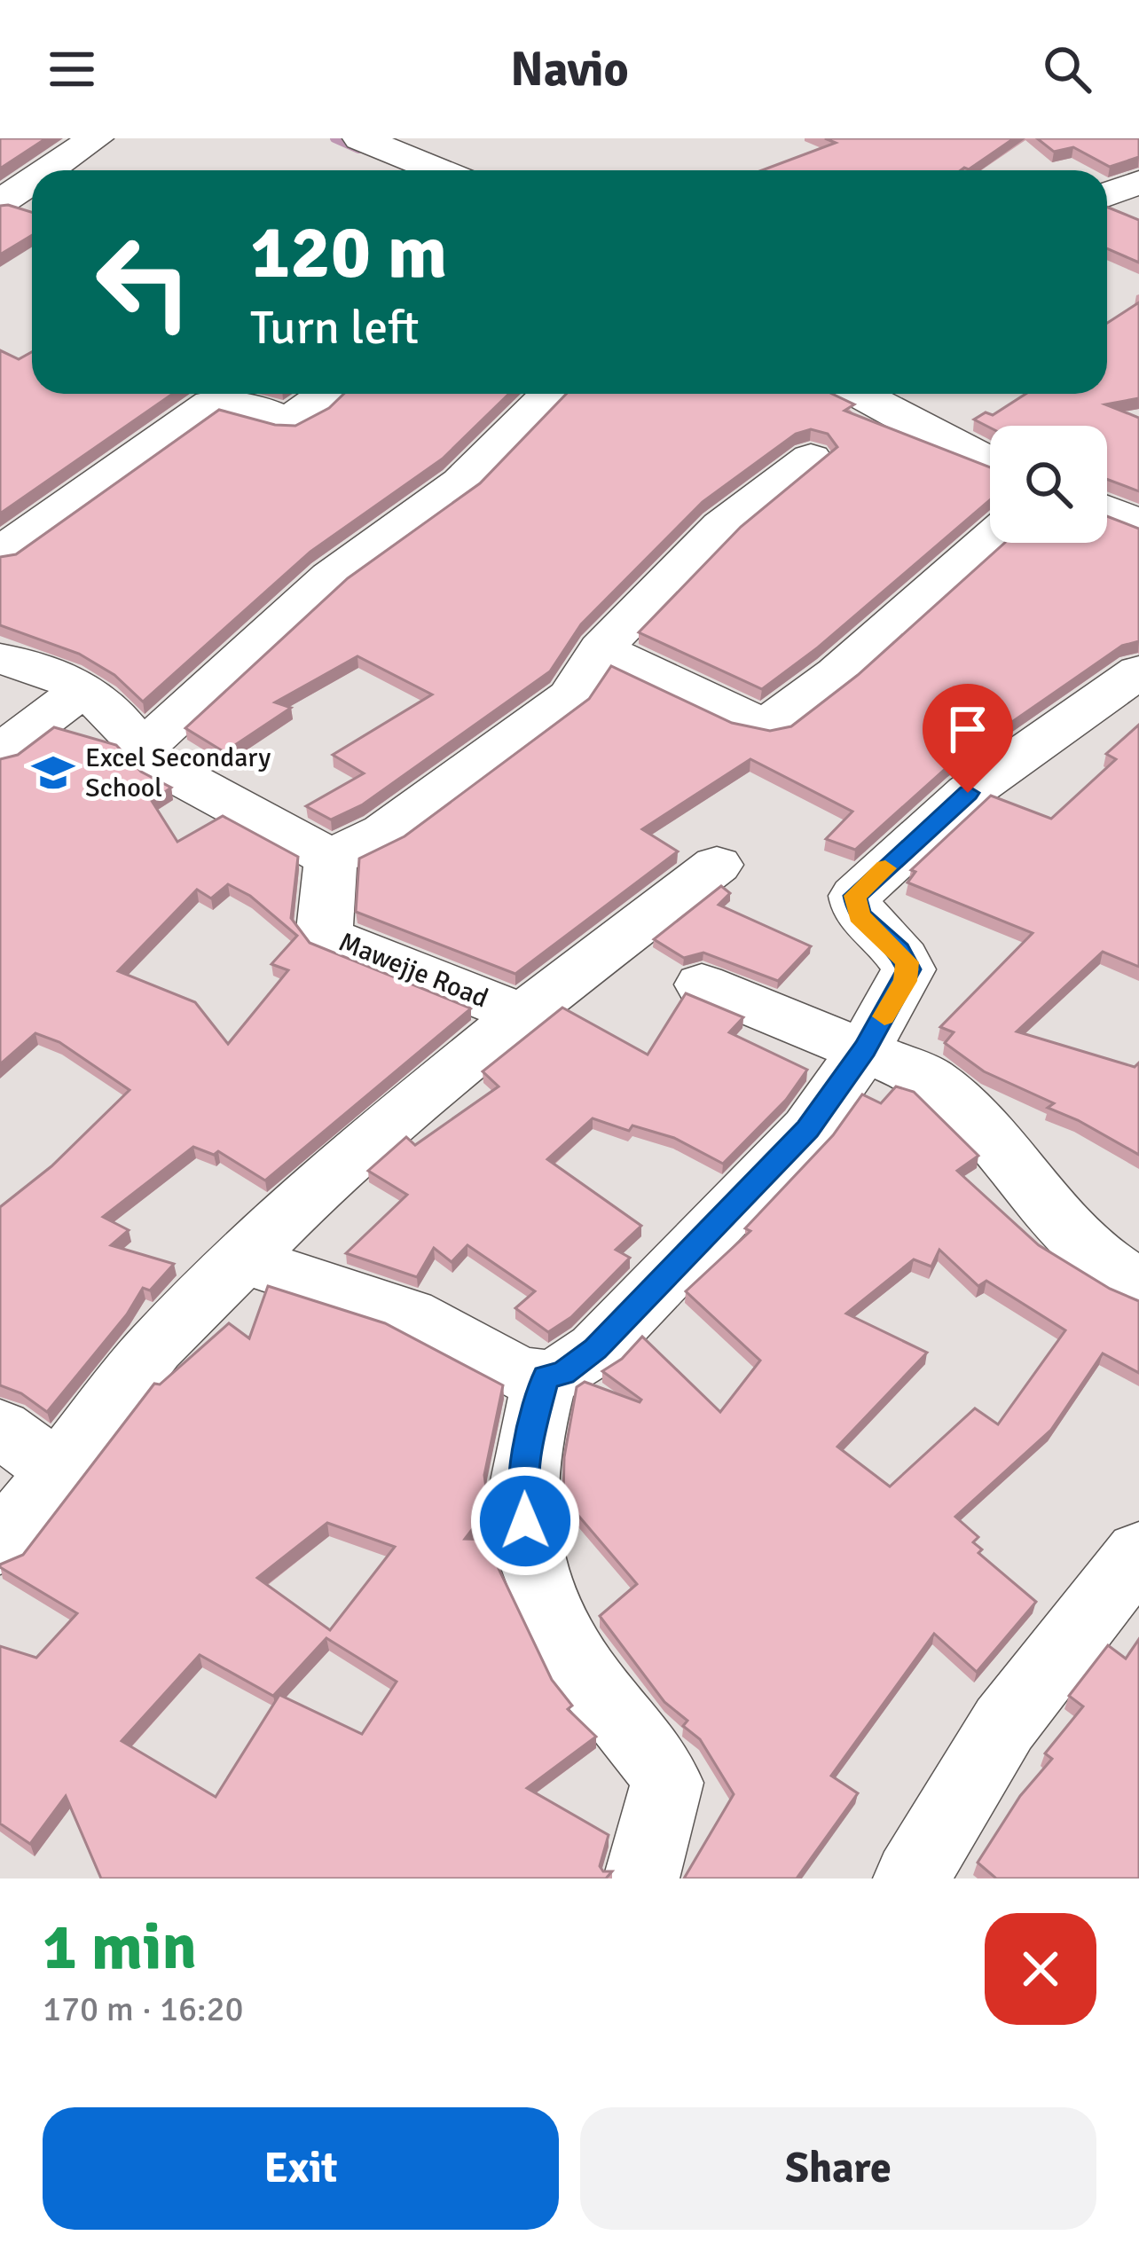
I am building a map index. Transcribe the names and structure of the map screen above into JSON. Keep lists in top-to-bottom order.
{
  "streets": {
    "street": ["Mawejje Road"]
  },
  "places": {
    "school or university": ["Excel Secondary School"]
  },
  "page": {
    "header": "Navio",
    "turn": ["120 m", "Turn left"],
    "heading": ["1 min", "170 m · 16:20"],
    "buttons": ["Exit", "Share"]
  }
}
